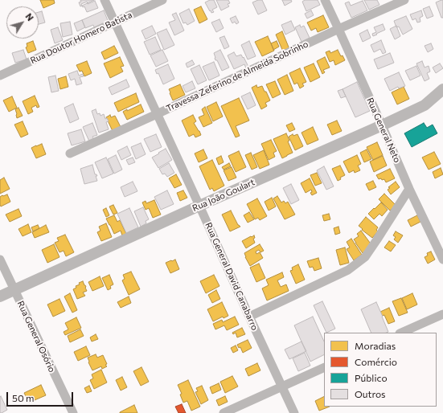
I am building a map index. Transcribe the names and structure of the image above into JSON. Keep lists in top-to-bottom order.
{
  "streets": {
    "street": [
      "Rua Doutor Homero Batista",
      "Travessa Zeferino de Almeida Sobrinho",
      "Rua General Neto",
      "Rua João Goulart",
      "Rua General David Canabarro",
      "Rua General Osório"
    ]
  },
  "crossings": [
    ["Rua Doutor Homero Batista", "Rua General David Canabarro"],
    ["Travessa Zeferino de Almeida Sobrinho", "Rua General Neto"],
    ["Travessa Zeferino de Almeida Sobrinho", "Rua General David Canabarro"],
    ["Rua General Neto", "Rua João Goulart"],
    ["Rua João Goulart", "Rua General David Canabarro"],
    ["Rua João Goulart", "Rua General Osório"]
  ],
  "legend": [
    "Moradias",
    "Comércio",
    "Público",
    "Outros"
  ],
  "scale_bar": "50 m",
  "north": "top right"
}
